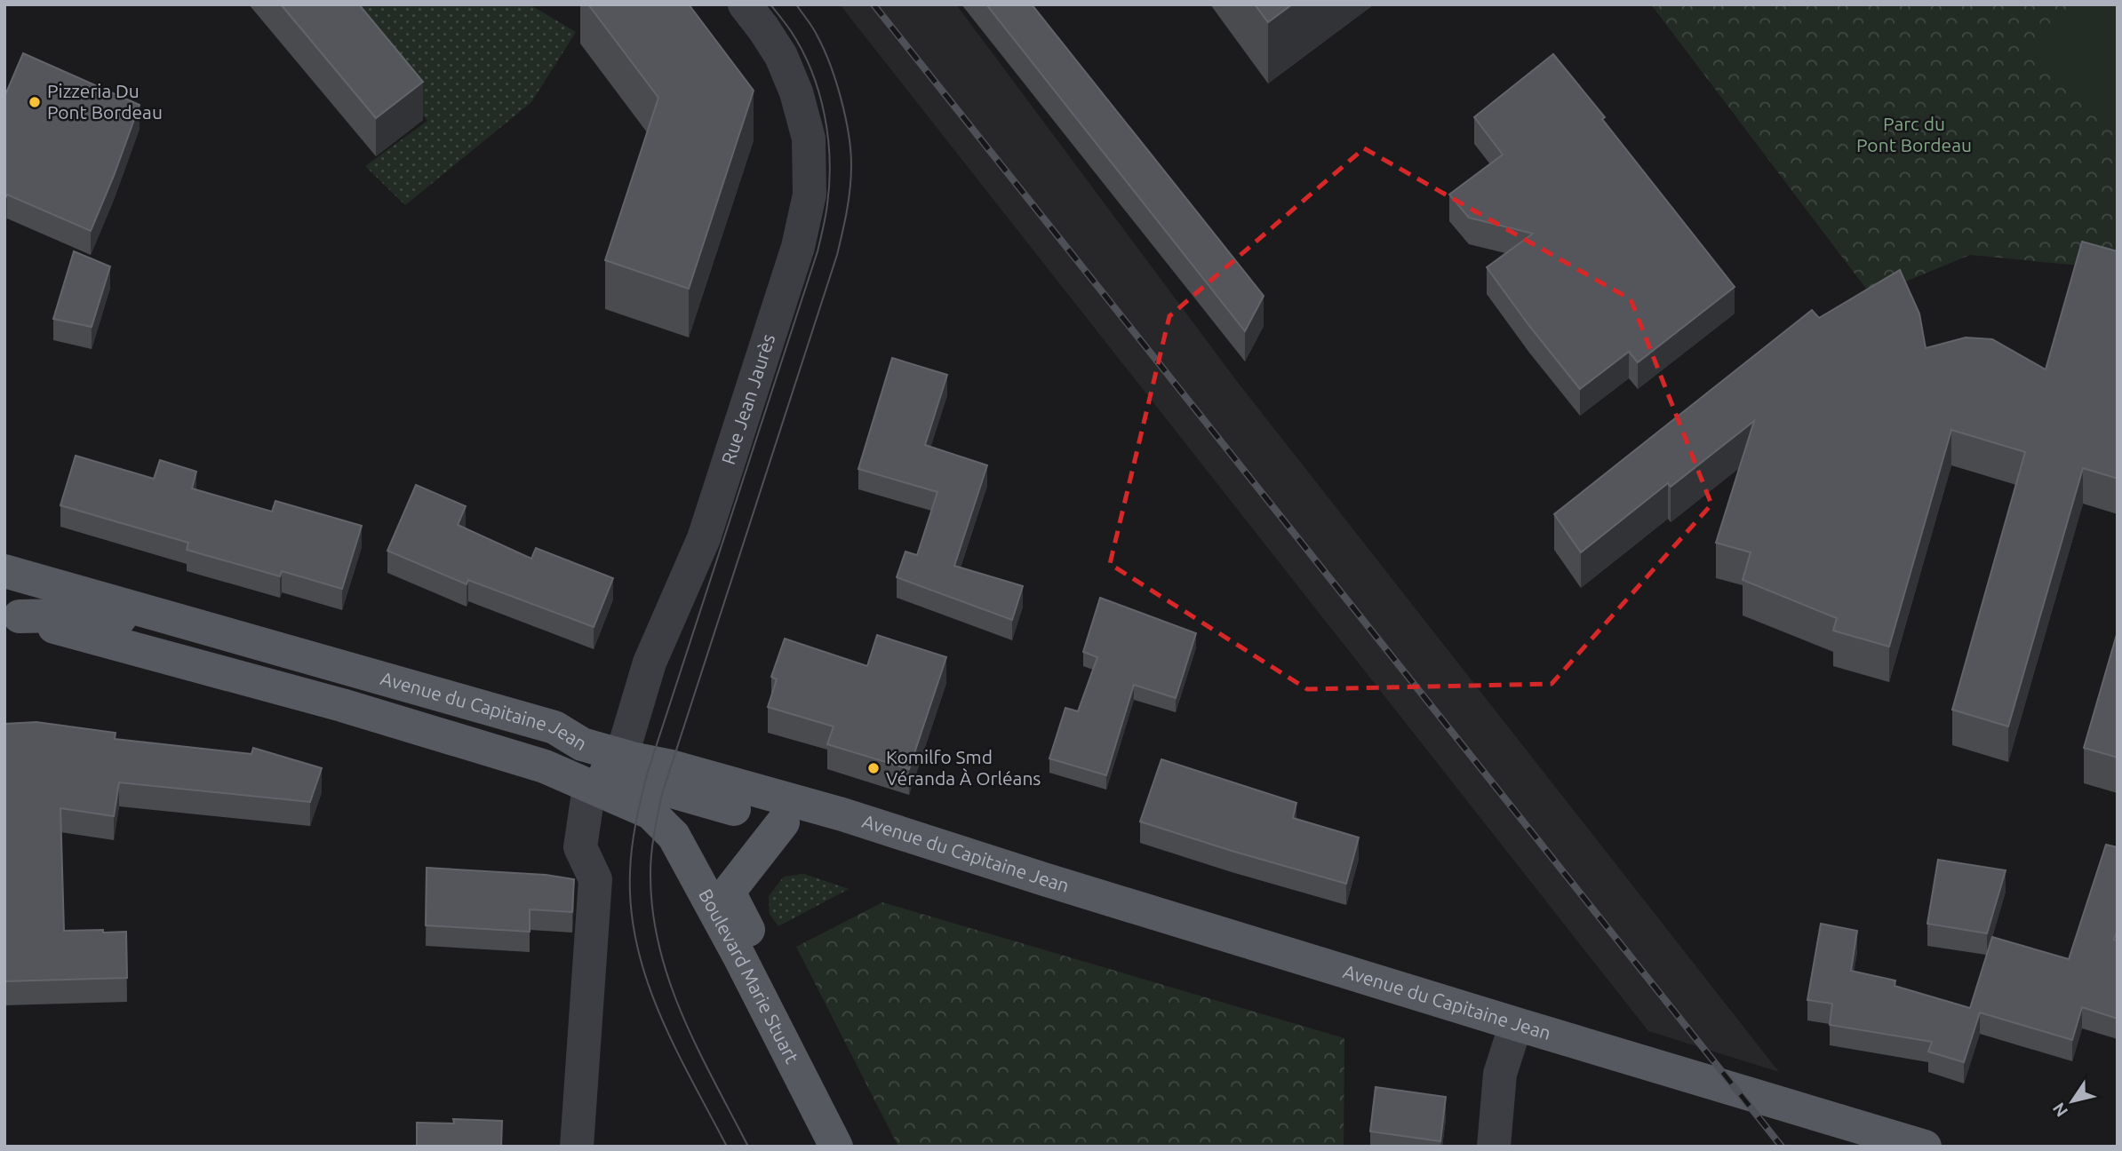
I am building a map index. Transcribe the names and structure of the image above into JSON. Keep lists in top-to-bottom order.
{
  "streets": {
    "main road": ["Avenue du Capitaine Jean", "Boulevard Marie Stuart"],
    "street": ["Rue Jean Jaurès"]
  },
  "crossings": [
    ["Rue Jean Jaurès", "Avenue du Capitaine Jean"],
    ["Avenue du Capitaine Jean", "Boulevard Marie Stuart"]
  ],
  "parks": ["Parc du Pont Bordeau"],
  "places": ["Pizzeria Du Pont Bordeau", "Komilfo Smd Véranda À Orléans"],
  "north": "bottom left"
}
